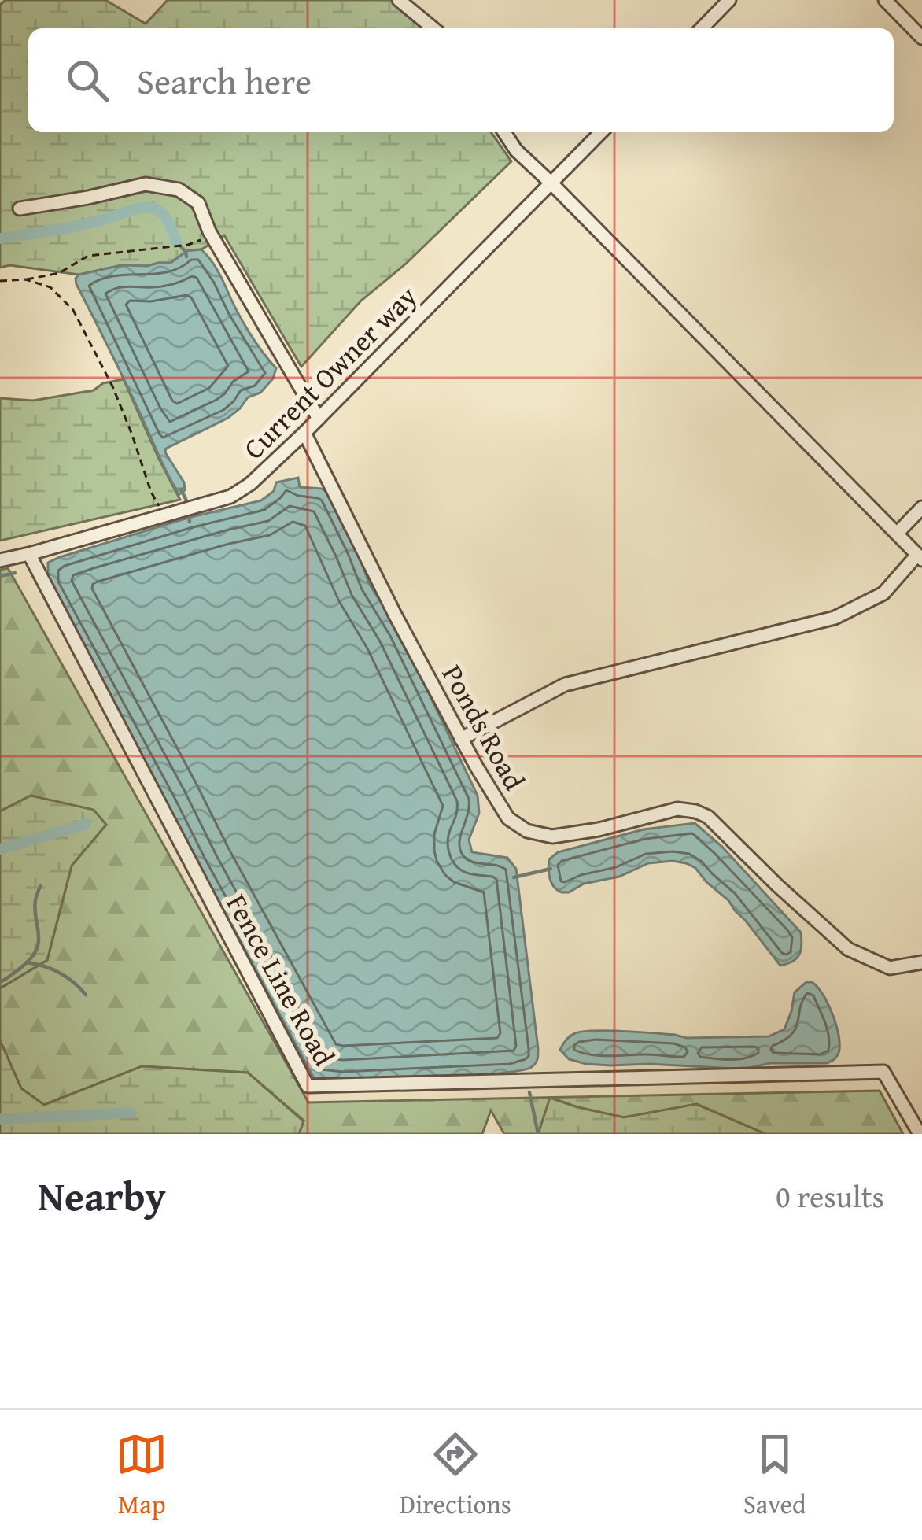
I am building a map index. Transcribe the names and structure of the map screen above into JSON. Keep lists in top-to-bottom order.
{
  "streets": {
    "street": ["Current Owner way", "Ponds Road", "Fence Line Road"]
  },
  "crossings": [
    ["Current Owner way", "Ponds Road"],
    ["Current Owner way", "Fence Line Road"]
  ],
  "page": {
    "search": "Search here",
    "heading": ["Nearby", "0 results"],
    "nav": ["Map", "Directions", "Saved"]
  }
}
